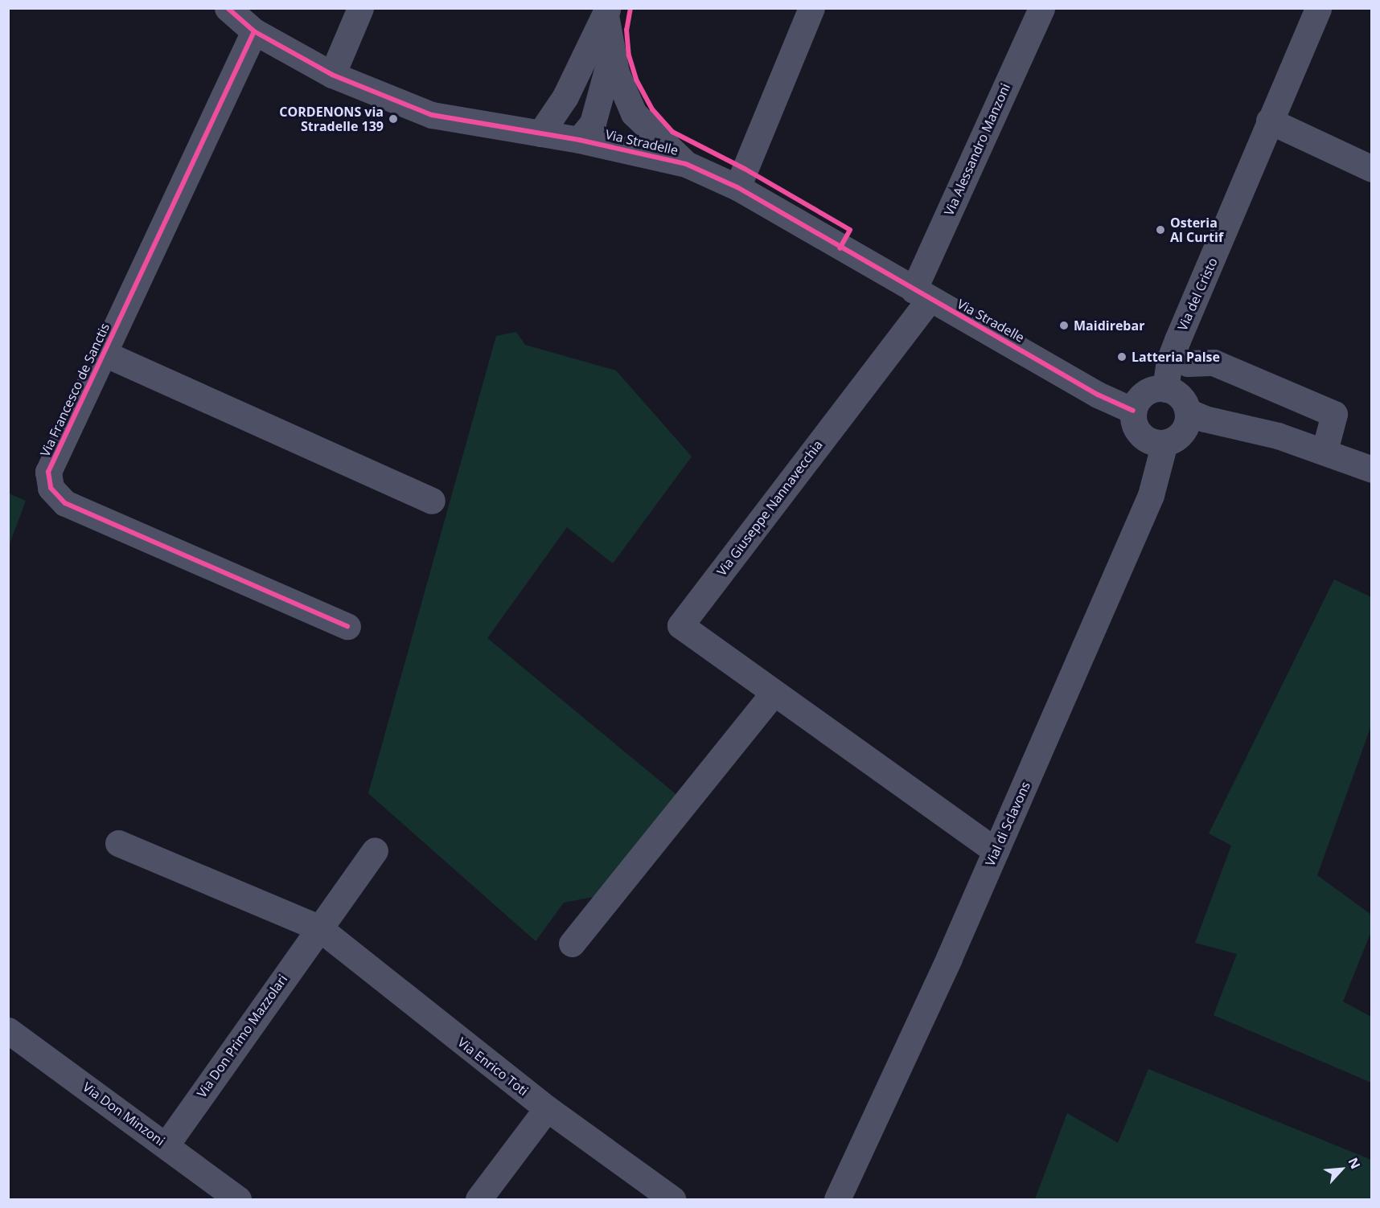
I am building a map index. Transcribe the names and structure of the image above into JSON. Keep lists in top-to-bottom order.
{
  "streets": {
    "street": [
      "Via Stradelle",
      "Via Alessandro Manzoni",
      "Via del Cristo",
      "Via Francesco de Sanctis",
      "Via Giuseppe Nannavecchia",
      "Vial di Sclavons",
      "Via Don Primo Mazzolari",
      "Via Enrico Toti",
      "Via Don Minzoni"
    ]
  },
  "crossings": [
    ["Via Stradelle", "Via Alessandro Manzoni"],
    ["Via Stradelle", "Via del Cristo"],
    ["Via Stradelle", "Via Francesco de Sanctis"],
    ["Via Stradelle", "Via Giuseppe Nannavecchia"],
    ["Via Stradelle", "Vial di Sclavons"],
    ["Via Alessandro Manzoni", "Via Giuseppe Nannavecchia"],
    ["Via del Cristo", "Vial di Sclavons"],
    ["Via Giuseppe Nannavecchia", "Vial di Sclavons"],
    ["Via Don Primo Mazzolari", "Via Enrico Toti"],
    ["Via Don Primo Mazzolari", "Via Don Minzoni"]
  ],
  "places": [
    "CORDENONS via Stradelle 139",
    "Osteria Al Curtif",
    "Maidirebar",
    "Latteria Palse"
  ],
  "north": "top right"
}
